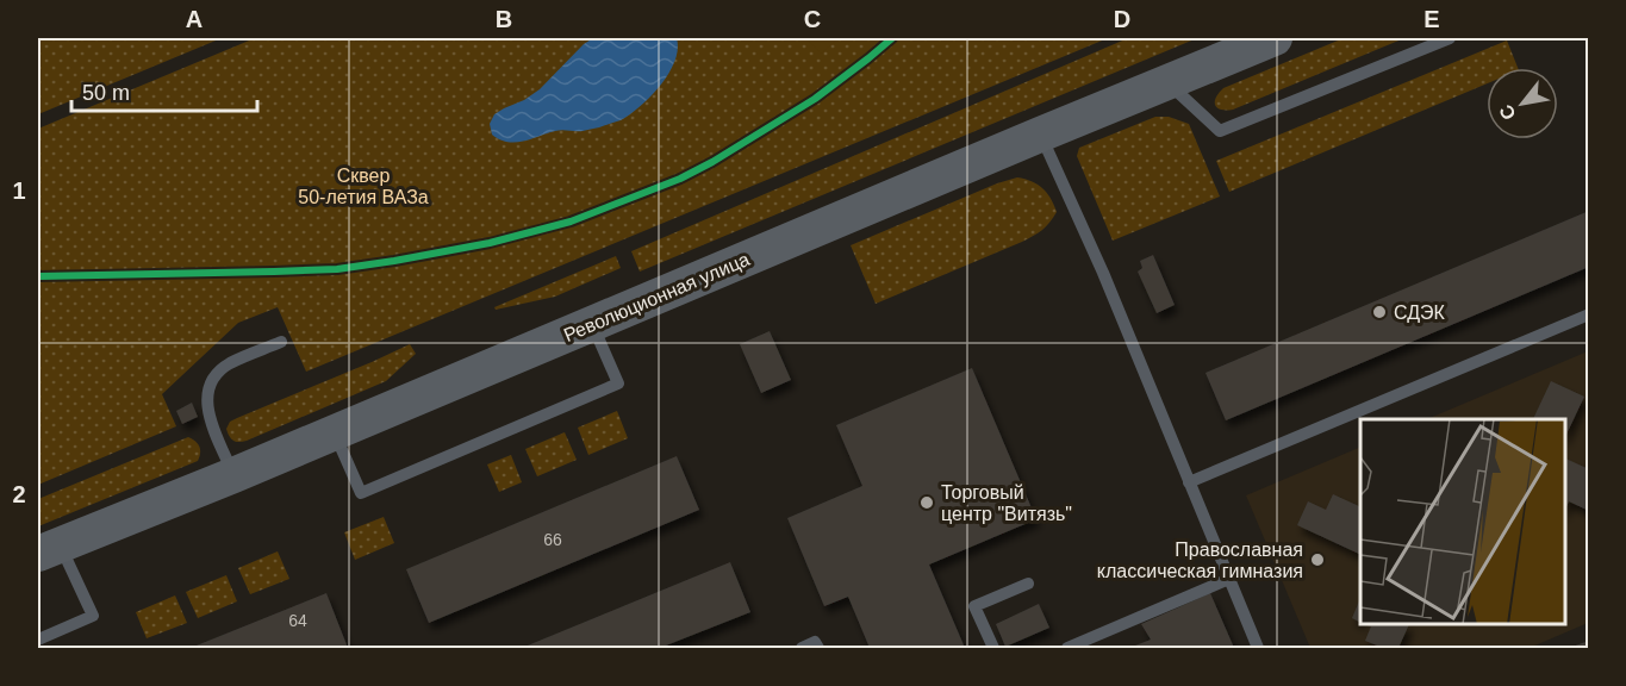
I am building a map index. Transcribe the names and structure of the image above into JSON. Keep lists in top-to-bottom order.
{
  "streets": {
    "main road": ["Революционная улица"]
  },
  "parks": ["Сквер 50-летия ВАЗа"],
  "places": ["СДЭК", "Торговый центр \"Витязь\"", "Православная классическая гимназия"],
  "house_numbers": ["66", "64"],
  "scale_bar": "50 m",
  "north": "bottom left",
  "grid": {
    "columns": [
      "A",
      "B",
      "C",
      "D",
      "E"
    ],
    "rows": ["1", "2"]
  }
}
